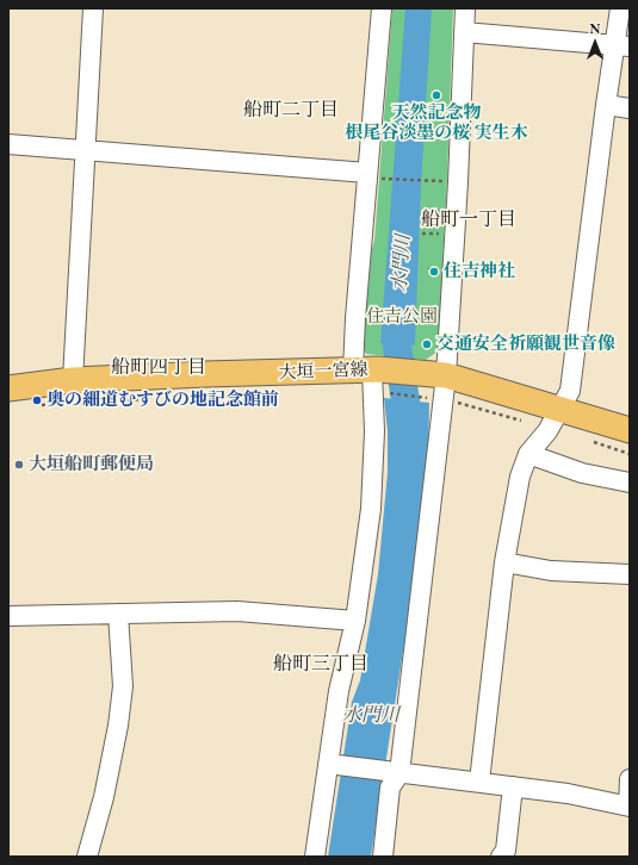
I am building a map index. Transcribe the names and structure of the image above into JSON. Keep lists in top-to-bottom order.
{
  "streets": {
    "main road": ["大垣一宮線"]
  },
  "districts": [
    "船町二丁目",
    "船町一丁目",
    "船町四丁目",
    "船町三丁目"
  ],
  "water": ["水門川"],
  "parks": ["住吉公園"],
  "places": [
    "天然記念物 根尾谷淡墨の桜 実生木",
    "住吉神社",
    "交通安全祈願観世音像",
    "奥の細道むすびの地記念館前",
    "大垣船町郵便局"
  ],
  "north": "top"
}
